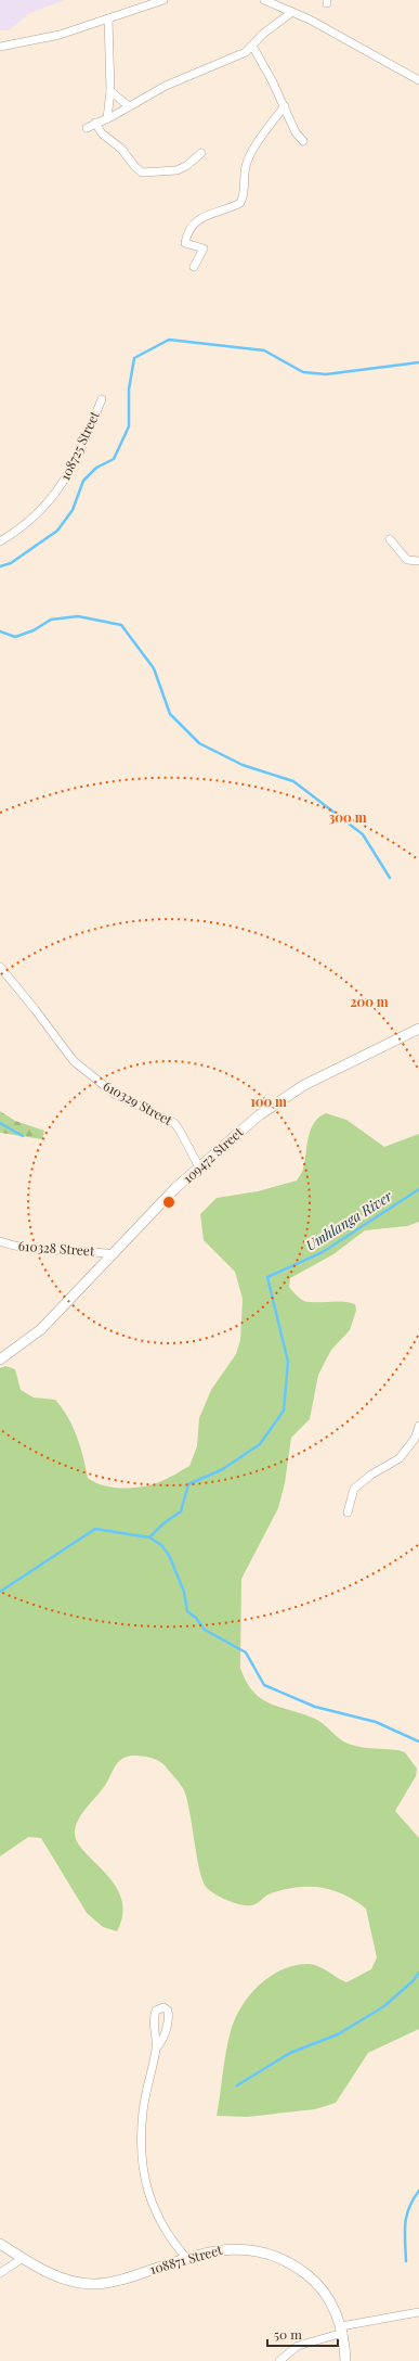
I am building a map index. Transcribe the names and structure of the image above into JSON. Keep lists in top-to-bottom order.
{
  "streets": {
    "street": [
      "108725 Street",
      "610329 Street",
      "109472 Street",
      "610328 Street",
      "108871 Street"
    ]
  },
  "crossings": [
    ["610329 Street", "109472 Street"],
    ["109472 Street", "610328 Street"]
  ],
  "water": ["Umhlanga River"],
  "scale_bar": "50 m",
  "rings": ["300 m", "200 m", "100 m"]
}
